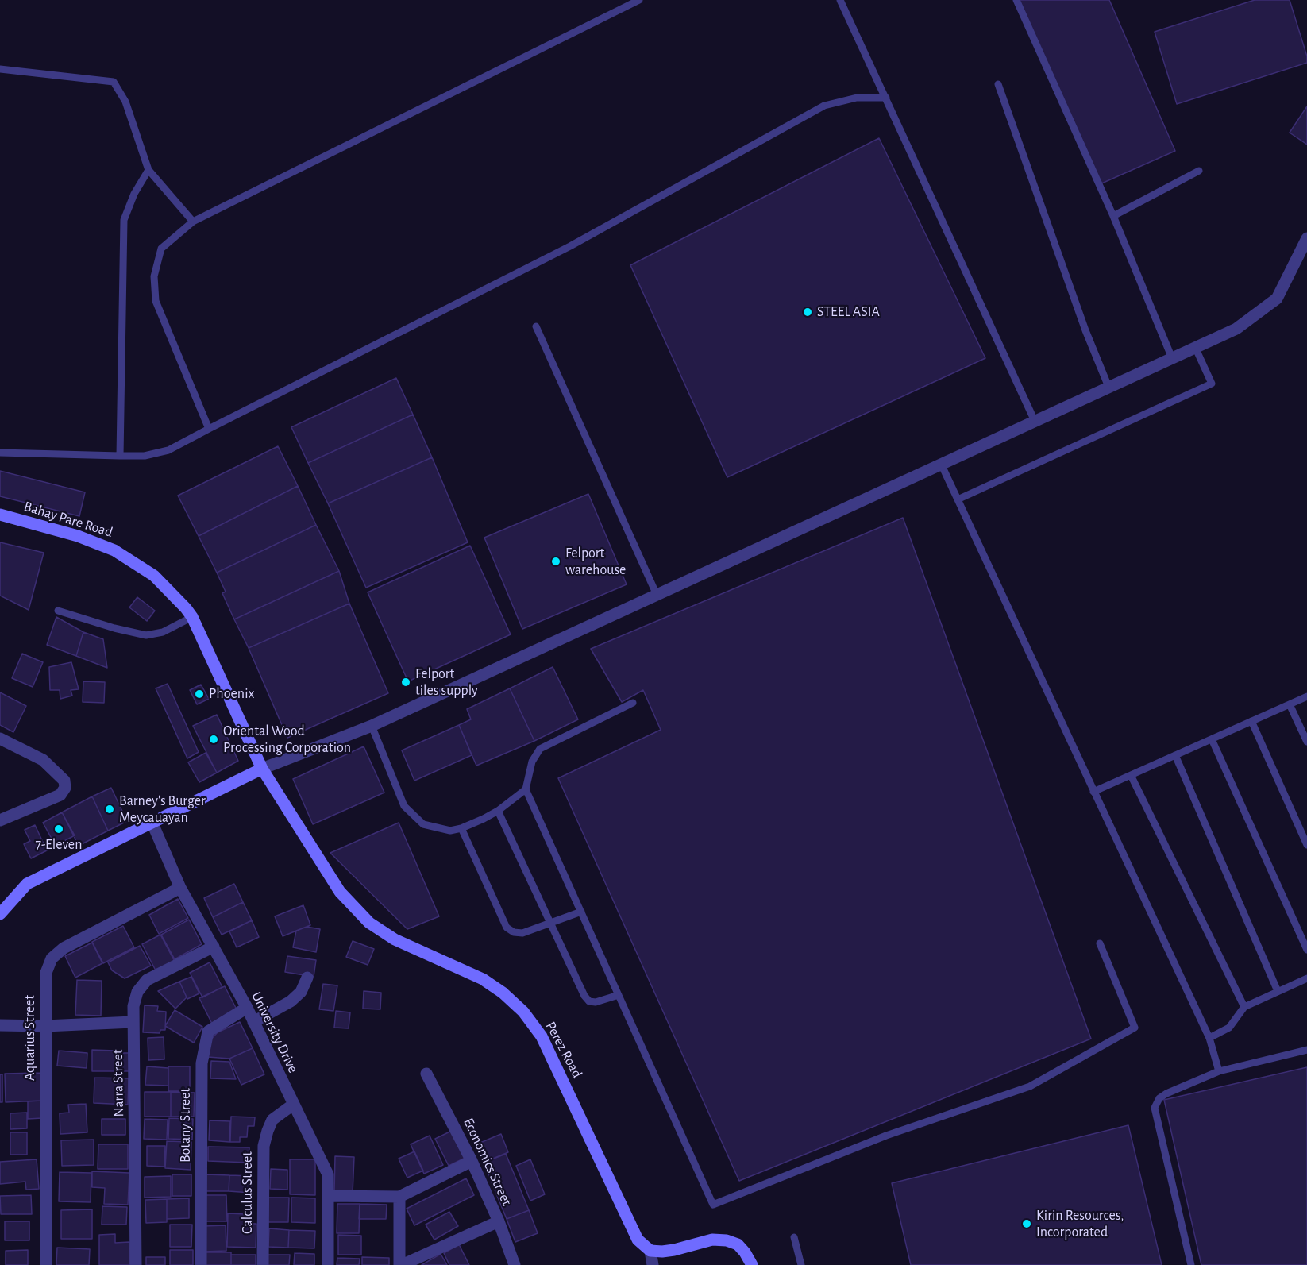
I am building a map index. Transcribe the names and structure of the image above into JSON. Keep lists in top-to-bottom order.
{
  "streets": {
    "street": [
      "Bahay Pare Road",
      "University Drive",
      "Aquarius Street",
      "Perez Road",
      "Narra Street",
      "Botany Street",
      "Economics Street",
      "Calculus Street"
    ]
  },
  "crossings": [
    ["Bahay Pare Road", "Perez Road"],
    ["University Drive", "Aquarius Street"],
    ["University Drive", "Narra Street"],
    ["University Drive", "Botany Street"],
    ["University Drive", "Calculus Street"]
  ],
  "places": [
    "STEEL ASIA",
    "Felport warehouse",
    "Felport tiles supply",
    "Phoenix",
    "Oriental Wood Processing Corporation",
    "Barney's Burger Meycauayan",
    "7-Eleven",
    "Kirin Resources, Incorporated"
  ]
}
